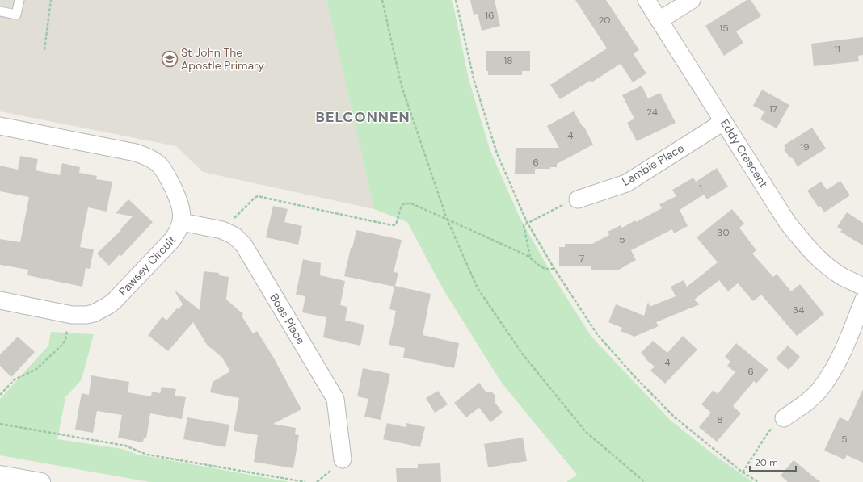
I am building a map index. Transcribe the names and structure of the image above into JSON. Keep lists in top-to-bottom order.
{
  "streets": {
    "street": [
      "Eddy Crescent",
      "Lambie Place",
      "Pawsey Circuit",
      "Boas Place"
    ]
  },
  "crossings": [
    ["Eddy Crescent", "Lambie Place"],
    ["Pawsey Circuit", "Boas Place"]
  ],
  "districts": ["BELCONNEN"],
  "places": {
    "school or university": ["St John The Apostle Primary"]
  },
  "house_numbers": [
    "16",
    "20",
    "15",
    "11",
    "18",
    "17",
    "24",
    "4",
    "19",
    "6",
    "1",
    "30",
    "5",
    "7",
    "34",
    "4",
    "6",
    "8",
    "5"
  ],
  "scale_bar": "20 m"
}
